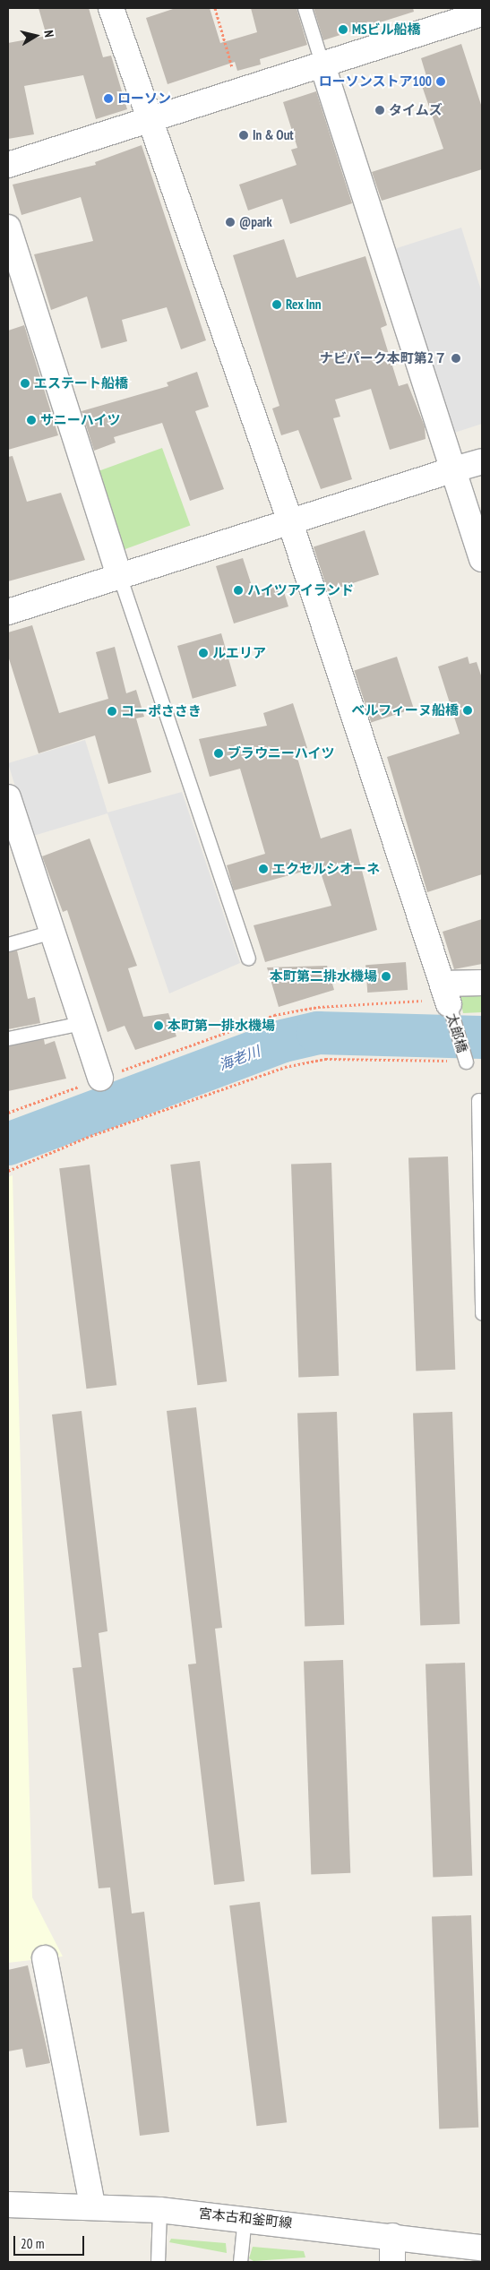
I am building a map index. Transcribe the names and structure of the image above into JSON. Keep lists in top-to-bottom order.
{
  "streets": {
    "street": ["宮本古和釜町線"],
    "lane": ["太郎橋"]
  },
  "water": ["海老川"],
  "places": [
    "MSビル船橋",
    "ローソンストア100",
    "ローソン",
    "タイムズ",
    "In & Out",
    "@park",
    "Rex Inn",
    "ナビパーク本町第2７",
    "エステート船橋",
    "サニーハイツ",
    "ハイツアイランド",
    "ルエリア",
    "ベルフィーヌ船橋",
    "コーポささき",
    "ブラウニーハイツ",
    "エクセルシオーネ",
    "本町第二排水機場",
    "本町第一排水機場"
  ],
  "scale_bar": "20 m",
  "north": "right"
}
